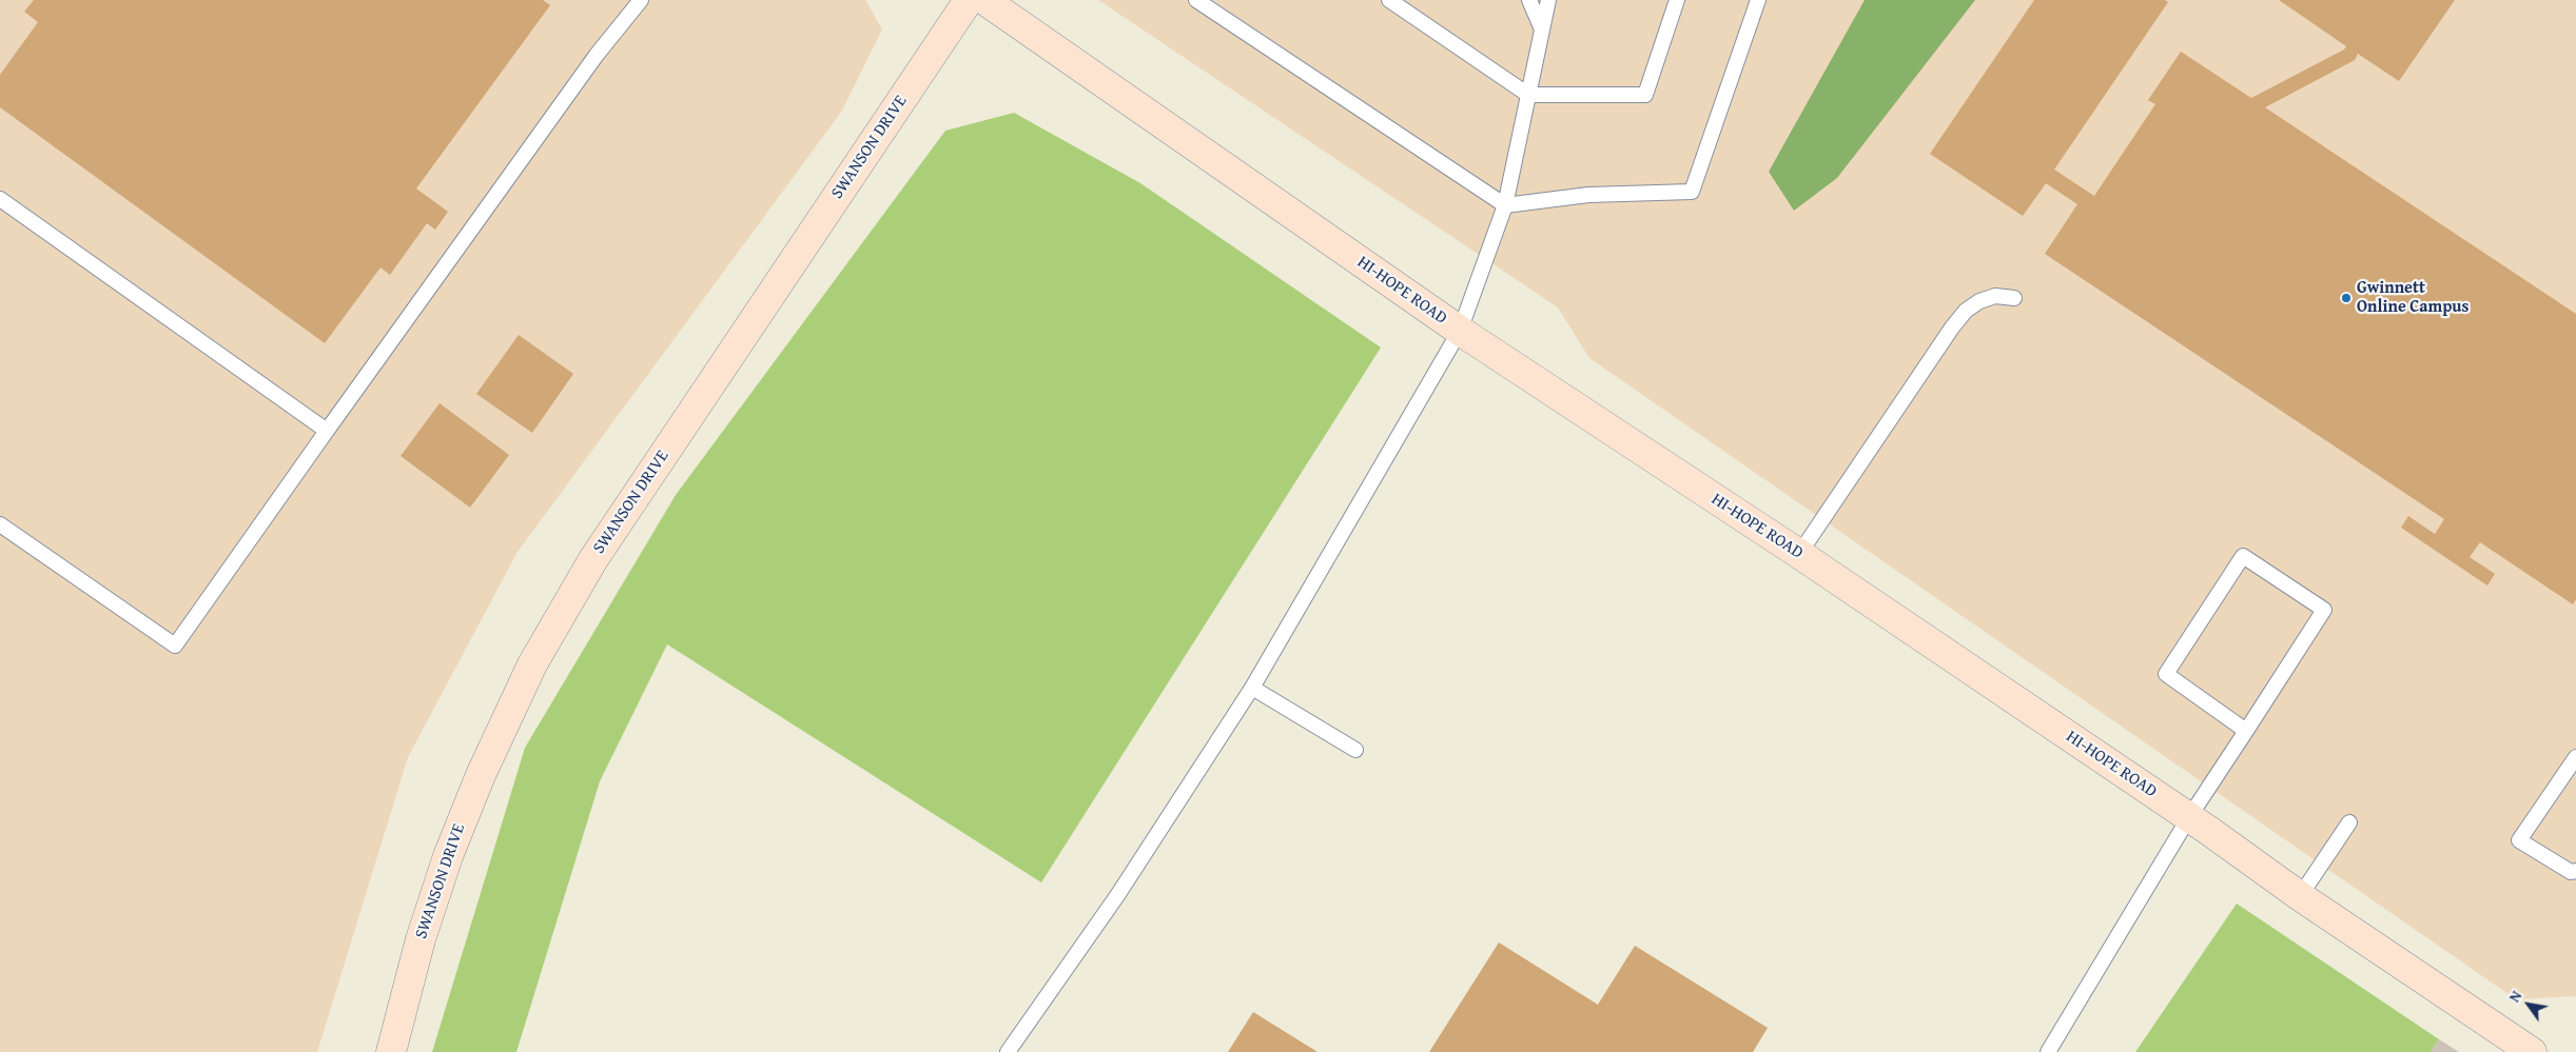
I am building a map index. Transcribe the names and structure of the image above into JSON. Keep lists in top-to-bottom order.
{
  "streets": {
    "street": ["SWANSON DRIVE", "HI-HOPE ROAD"]
  },
  "places": ["Gwinnett Online Campus"],
  "north": "top left"
}
